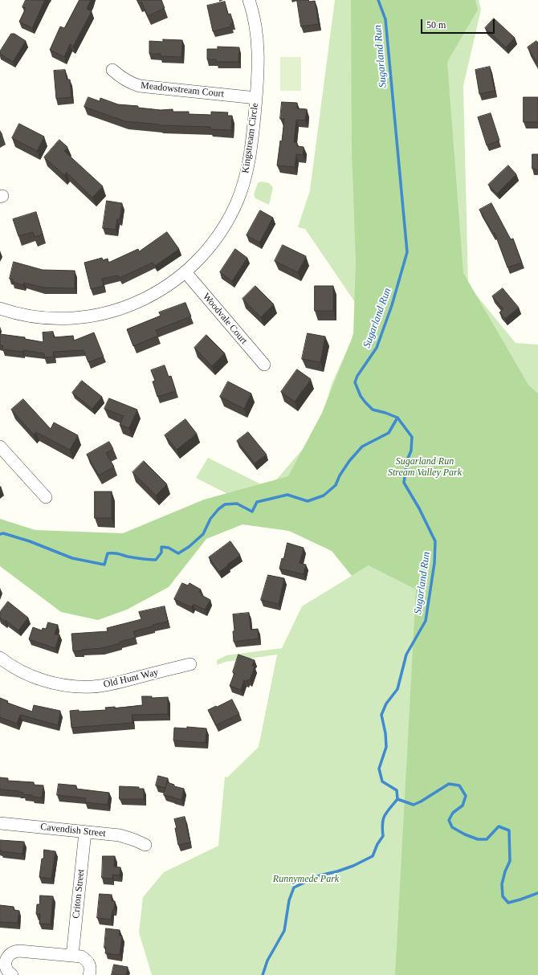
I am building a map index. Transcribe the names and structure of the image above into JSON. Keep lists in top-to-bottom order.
{
  "streets": {
    "street": [
      "Meadowstream Court",
      "Kingstream Circle",
      "Woodvale Court",
      "Old Hunt Way",
      "Cavendish Street",
      "Criton Street"
    ]
  },
  "crossings": [
    ["Meadowstream Court", "Kingstream Circle"],
    ["Kingstream Circle", "Woodvale Court"],
    ["Cavendish Street", "Criton Street"]
  ],
  "water": ["Sugarland Run"],
  "parks": ["Sugarland Run Stream Valley Park", "Runnymede Park"],
  "scale_bar": "50 m"
}
